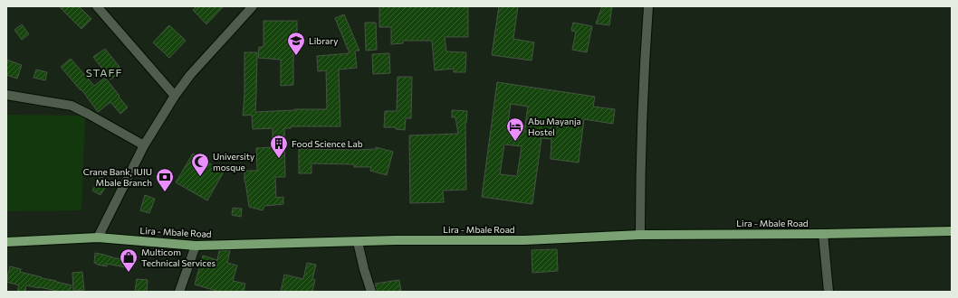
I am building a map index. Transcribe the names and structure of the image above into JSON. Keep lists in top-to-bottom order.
{
  "streets": {
    "main road": ["Lira - Mbale Road"]
  },
  "districts": ["STAFF"],
  "places": {
    "school or university": ["Library"],
    "hotel": ["Abu Mayanja Hostel"],
    "building": ["Food Science Lab"],
    "mosque": ["University mosque"],
    "bank": ["Crane Bank, IUIU Mbale Branch"],
    "shop": ["Multicom Technical Services"]
  }
}
